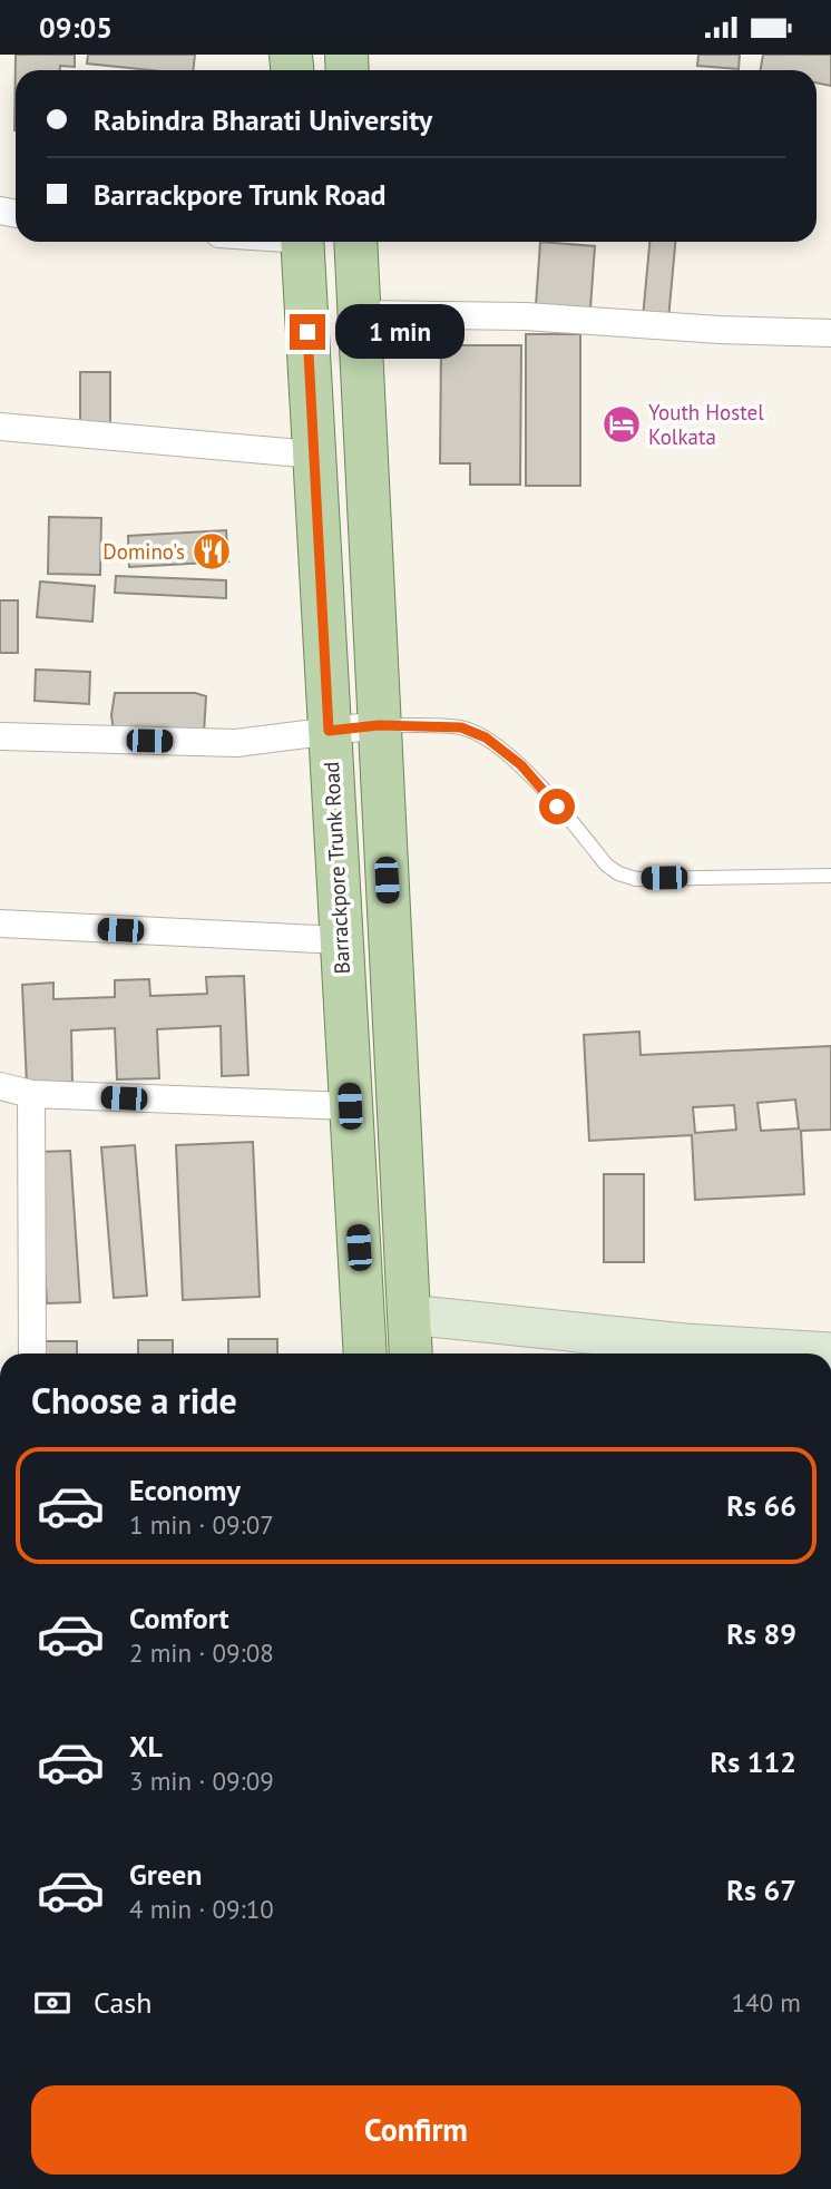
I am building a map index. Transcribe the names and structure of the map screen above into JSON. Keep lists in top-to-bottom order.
{
  "streets": {
    "main road": ["Barrackpore Trunk Road"]
  },
  "places": {
    "hotel": ["Youth Hostel Kolkata"],
    "restaurant": ["Domino's"]
  },
  "page": {
    "status": "09:05",
    "banner": ["Rabindra Bharati University", "Barrackpore Trunk Road"],
    "bubble": "1 min",
    "heading": "Choose a ride",
    "list": [
      {
        "name": "Economy",
        "note": "1 min · 09:07",
        "value": "Rs 66"
      },
      {
        "name": "Comfort",
        "note": "2 min · 09:08",
        "value": "Rs 89"
      },
      {
        "name": "XL",
        "note": "3 min · 09:09",
        "value": "Rs 112"
      },
      {
        "name": "Green",
        "note": "4 min · 09:10",
        "value": "Rs 67"
      }
    ],
    "pay": ["Cash", "140 m"],
    "buttons": "Confirm"
  }
}
